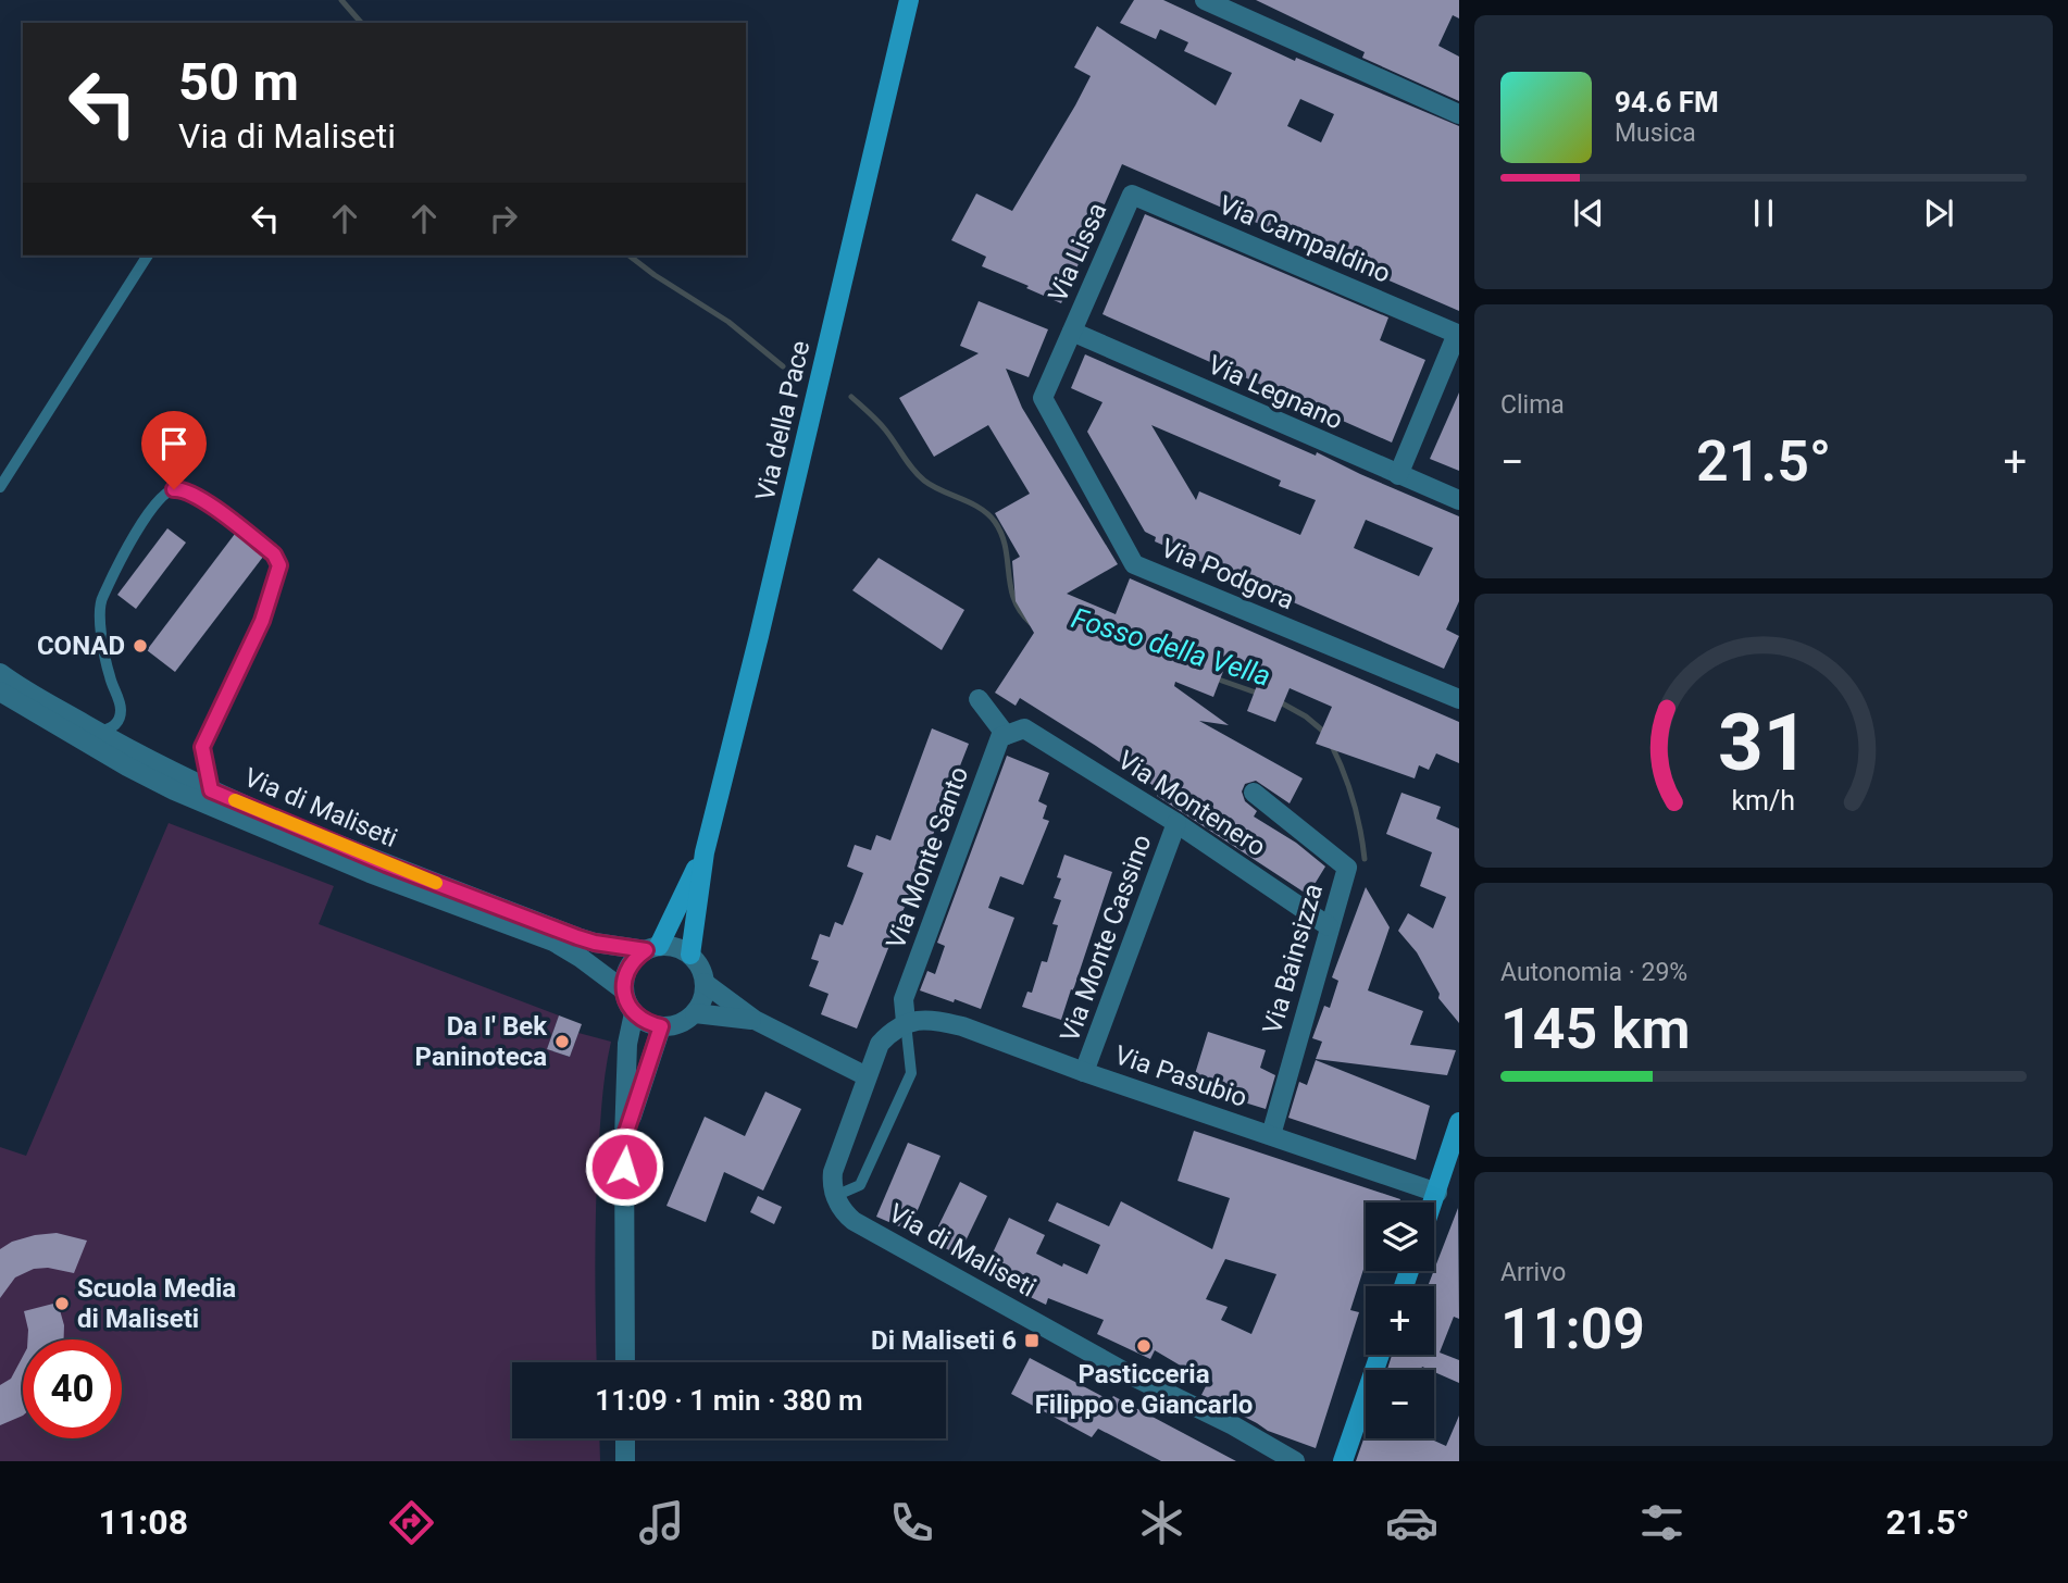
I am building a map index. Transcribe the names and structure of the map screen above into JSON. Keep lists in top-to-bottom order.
{
  "streets": {
    "main road": ["Via della Pace"],
    "street": [
      "Via Campaldino",
      "Via Lissa",
      "Via Legnano",
      "Via Podgora",
      "Via Montenero",
      "Via di Maliseti",
      "Via Monte Santo",
      "Via Monte Cassino",
      "Via Bainsizza",
      "Via Pasubio"
    ]
  },
  "crossings": [
    ["Via Campaldino", "Via Lissa"],
    ["Via Lissa", "Via Legnano"],
    ["Via Lissa", "Via Podgora"],
    ["Via Legnano", "Via Podgora"],
    ["Via Montenero", "Via Monte Santo"],
    ["Via Montenero", "Via Monte Cassino"],
    ["Via Montenero", "Via Bainsizza"],
    ["Via Monte Santo", "Via Pasubio"],
    ["Via Monte Cassino", "Via Pasubio"],
    ["Via Bainsizza", "Via Pasubio"]
  ],
  "water": ["Fosso della Vella"],
  "places": {
    "other": [
      "CONAD",
      "Da I' Bek Paninoteca",
      "Scuola Media di Maliseti",
      "Pasticceria Filippo e Giancarlo"
    ],
    "transit": ["Di Maliseti 6"]
  },
  "page": {
    "turn": ["50 m", "Via di Maliseti"],
    "song": ["94.6 FM", "Musica"],
    "tile": [
      "Clima",
      ["Autonomia · 29%", "145 km"],
      ["Arrivo", "11:09"]
    ],
    "heat": ["−", "21.5°", "+"],
    "map_buttons": ["+", "−"],
    "limit": "40",
    "trip": "11:09 · 1 min · 380 m",
    "tabs": ["11:08", "21.5°"],
    "gauge": ["31", "km/h"]
  }
}
